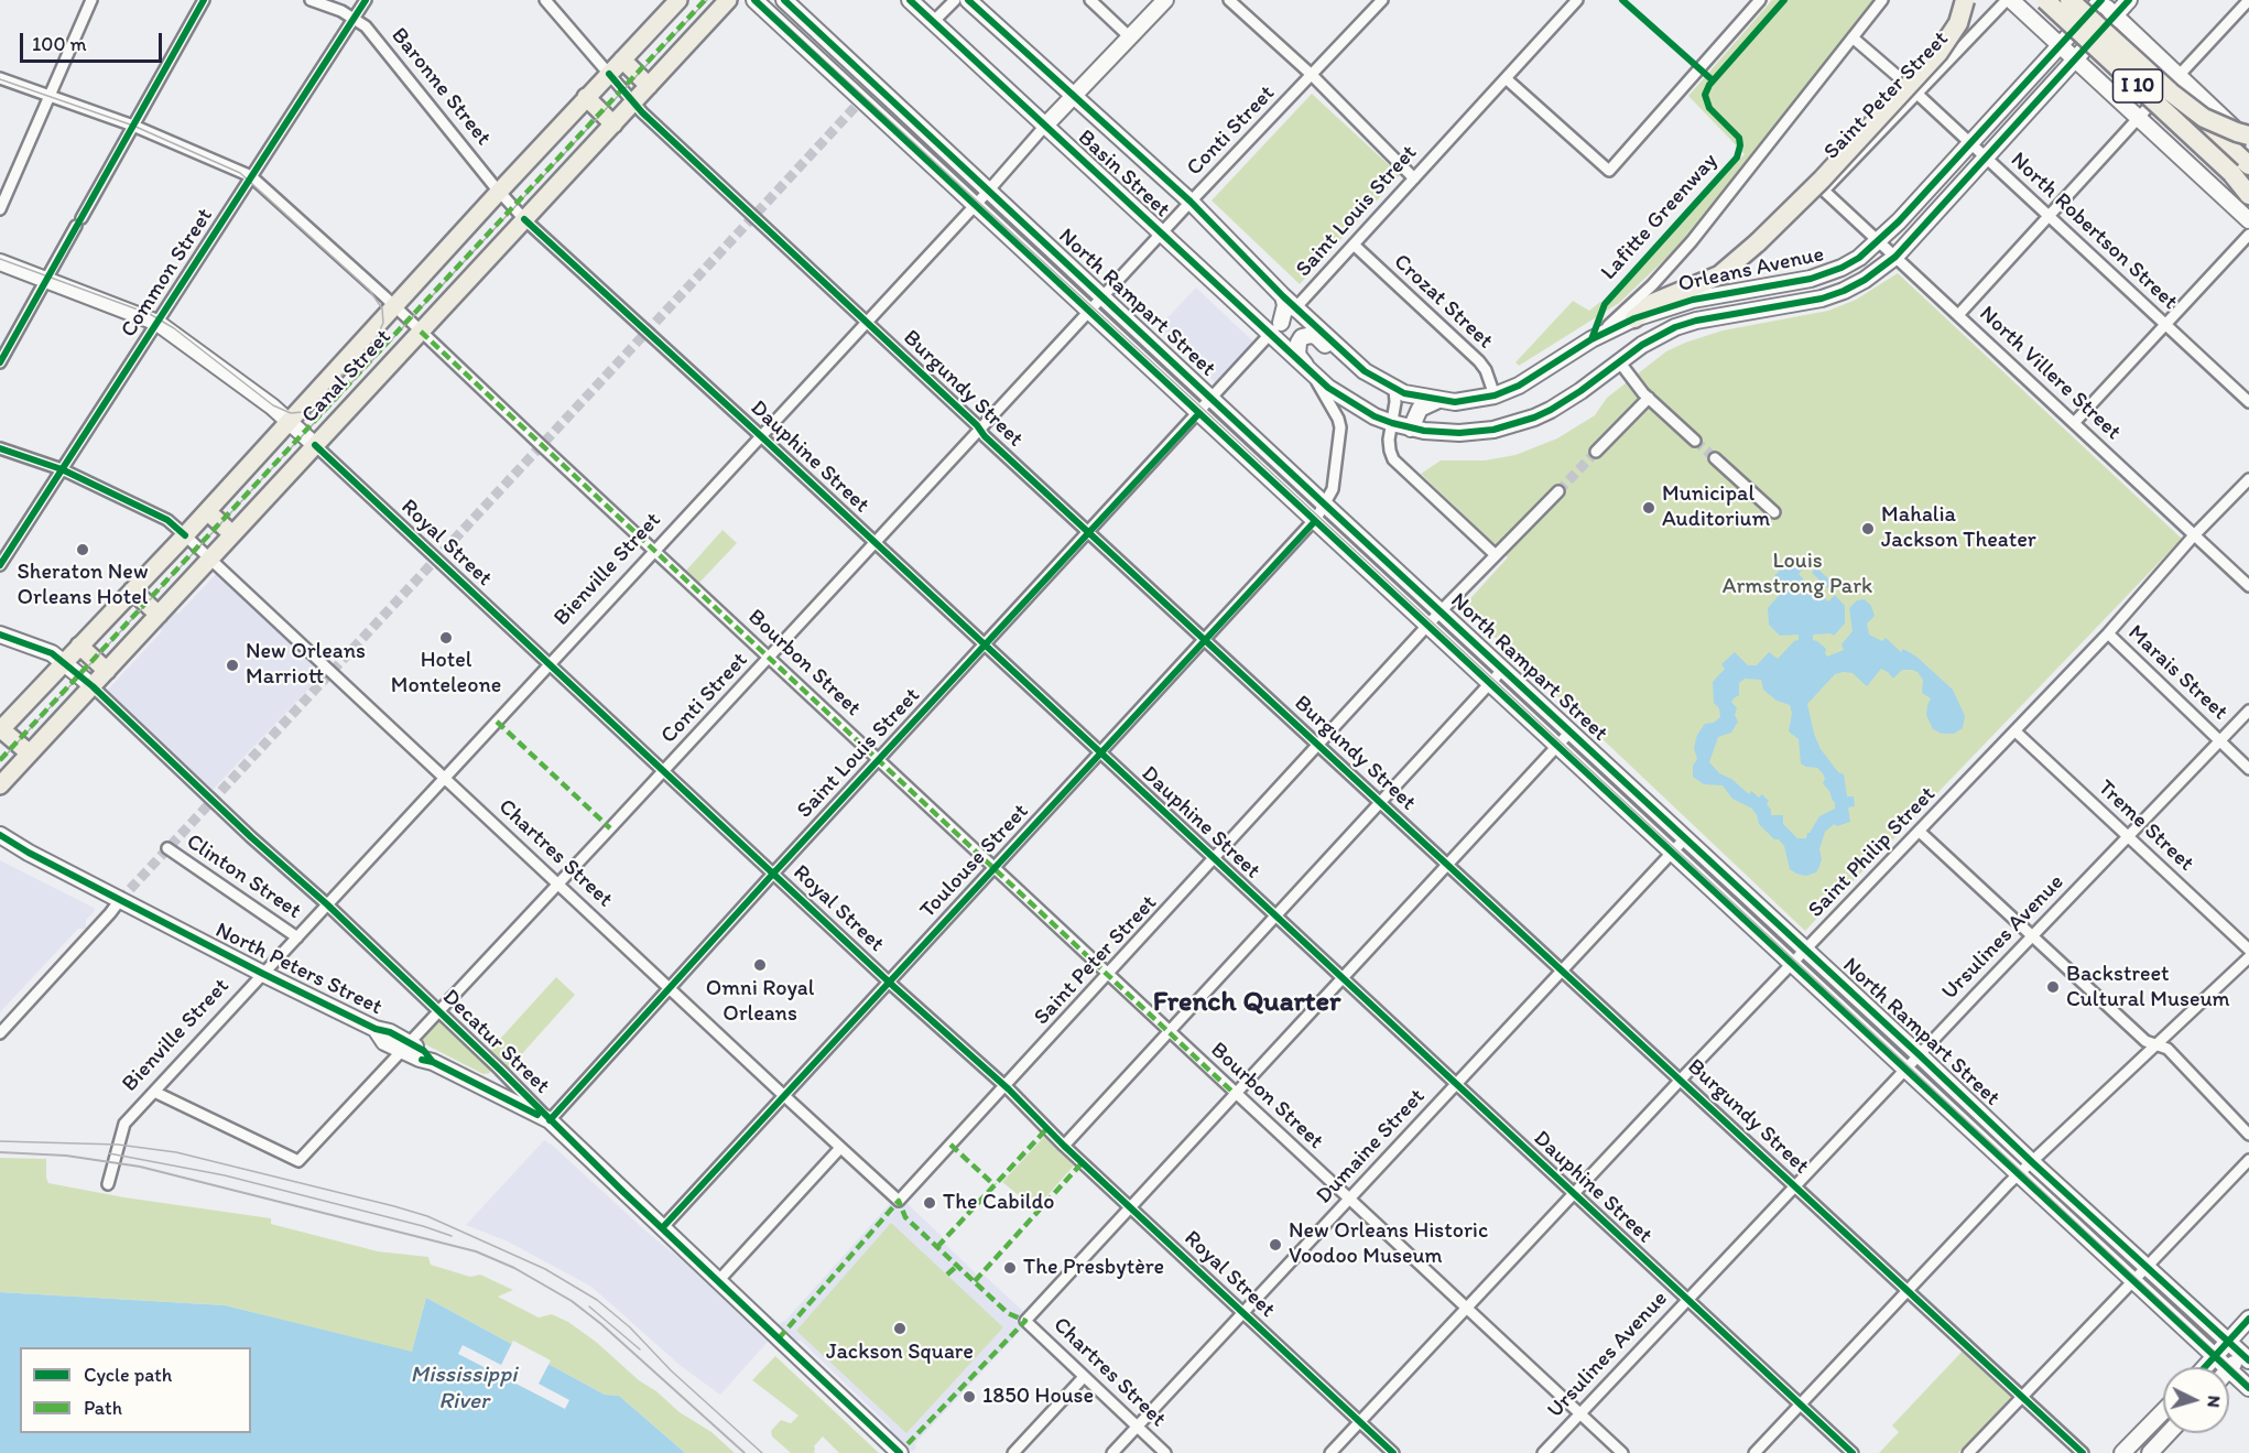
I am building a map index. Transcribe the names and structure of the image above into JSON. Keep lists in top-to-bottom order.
{
  "streets": {
    "highway": ["I 10"],
    "main road": ["Canal Street"],
    "street": [
      "Baronne Street",
      "Saint Peter Street",
      "Conti Street",
      "Basin Street",
      "Saint Louis Street",
      "North Robertson Street",
      "Orleans Avenue",
      "Common Street",
      "Crozat Street",
      "North Rampart Street",
      "North Villere Street",
      "Burgundy Street",
      "Dauphine Street",
      "Royal Street",
      "Bienville Street",
      "Bourbon Street",
      "Marais Street",
      "Treme Street",
      "Saint Philip Street",
      "Chartres Street",
      "Toulouse Street",
      "Clinton Street",
      "Ursulines Avenue",
      "North Peters Street",
      "Decatur Street",
      "Dumaine Street"
    ],
    "cycle path": ["Lafitte Greenway"]
  },
  "crossings": [
    ["Baronne Street", "Common Street"],
    ["Baronne Street", "Canal Street"],
    ["Baronne Street", "Dauphine Street"],
    ["Saint Peter Street", "North Robertson Street"],
    ["Saint Peter Street", "North Rampart Street"],
    ["Saint Peter Street", "North Villere Street"],
    ["Saint Peter Street", "Burgundy Street"],
    ["Saint Peter Street", "Dauphine Street"],
    ["Saint Peter Street", "Royal Street"],
    ["Saint Peter Street", "Bourbon Street"],
    ["Saint Peter Street", "Chartres Street"],
    ["Conti Street", "Basin Street"],
    ["Conti Street", "North Rampart Street"],
    ["Conti Street", "Burgundy Street"],
    ["Conti Street", "Dauphine Street"],
    ["Conti Street", "Royal Street"],
    ["Conti Street", "Bienville Street"],
    ["Conti Street", "Bourbon Street"],
    ["Conti Street", "Chartres Street"],
    ["Conti Street", "North Peters Street"],
    ["Conti Street", "Decatur Street"],
    ["Basin Street", "Saint Louis Street"],
    ["Basin Street", "Orleans Avenue"],
    ["Basin Street", "Bienville Street"],
    ["Basin Street", "Toulouse Street"],
    ["Saint Louis Street", "Crozat Street"],
    ["Saint Louis Street", "North Rampart Street"],
    ["Saint Louis Street", "Burgundy Street"],
    ["Saint Louis Street", "Dauphine Street"],
    ["Saint Louis Street", "Royal Street"],
    ["Saint Louis Street", "Bourbon Street"],
    ["Saint Louis Street", "Chartres Street"],
    ["Saint Louis Street", "North Peters Street"],
    ["Saint Louis Street", "Decatur Street"],
    ["North Robertson Street", "Orleans Avenue"],
    ["Orleans Avenue", "Crozat Street"],
    ["Orleans Avenue", "North Villere Street"],
    ["Orleans Avenue", "Toulouse Street"],
    ["Common Street", "Bourbon Street"],
    ["Common Street", "Chartres Street"],
    ["North Rampart Street", "Bienville Street"],
    ["North Rampart Street", "Saint Philip Street"],
    ["North Rampart Street", "Toulouse Street"],
    ["North Rampart Street", "Ursulines Avenue"],
    ["North Rampart Street", "Dumaine Street"],
    ["North Villere Street", "Saint Philip Street"],
    ["Canal Street", "Burgundy Street"],
    ["Canal Street", "Dauphine Street"],
    ["Canal Street", "Royal Street"],
    ["Canal Street", "Bourbon Street"],
    ["Canal Street", "Chartres Street"],
    ["Canal Street", "Decatur Street"],
    ["Burgundy Street", "Bienville Street"],
    ["Burgundy Street", "Saint Philip Street"],
    ["Burgundy Street", "Toulouse Street"],
    ["Burgundy Street", "Ursulines Avenue"],
    ["Burgundy Street", "Dumaine Street"],
    ["Dauphine Street", "Bienville Street"],
    ["Dauphine Street", "Saint Philip Street"],
    ["Dauphine Street", "Toulouse Street"],
    ["Dauphine Street", "Ursulines Avenue"],
    ["Dauphine Street", "Dumaine Street"],
    ["Royal Street", "Bienville Street"],
    ["Royal Street", "Saint Philip Street"],
    ["Royal Street", "Chartres Street"],
    ["Royal Street", "Toulouse Street"],
    ["Royal Street", "Dumaine Street"],
    ["Bienville Street", "Bourbon Street"],
    ["Bienville Street", "Chartres Street"],
    ["Bienville Street", "Clinton Street"],
    ["Bienville Street", "North Peters Street"],
    ["Bienville Street", "Decatur Street"],
    ["Bourbon Street", "Saint Philip Street"],
    ["Bourbon Street", "Toulouse Street"],
    ["Bourbon Street", "Ursulines Avenue"],
    ["Bourbon Street", "Dumaine Street"],
    ["Marais Street", "Saint Philip Street"],
    ["Marais Street", "Ursulines Avenue"],
    ["Treme Street", "Saint Philip Street"],
    ["Treme Street", "Ursulines Avenue"],
    ["Chartres Street", "Toulouse Street"],
    ["Chartres Street", "Dumaine Street"],
    ["Toulouse Street", "Decatur Street"],
    ["North Peters Street", "Decatur Street"]
  ],
  "districts": ["French Quarter"],
  "water": ["Mississippi River"],
  "parks": ["Louis Armstrong Park"],
  "places": [
    "Municipal Auditorium",
    "Mahalia Jackson Theater",
    "Sheraton New Orleans Hotel",
    "Hotel Monteleone",
    "New Orleans Marriott",
    "Omni Royal Orleans",
    "Backstreet Cultural Museum",
    "The Cabildo",
    "New Orleans Historic Voodoo Museum",
    "The Presbytère",
    "Jackson Square",
    "1850 House"
  ],
  "legend": ["Cycle path", "Path"],
  "scale_bar": "100 m",
  "north": "right"
}
